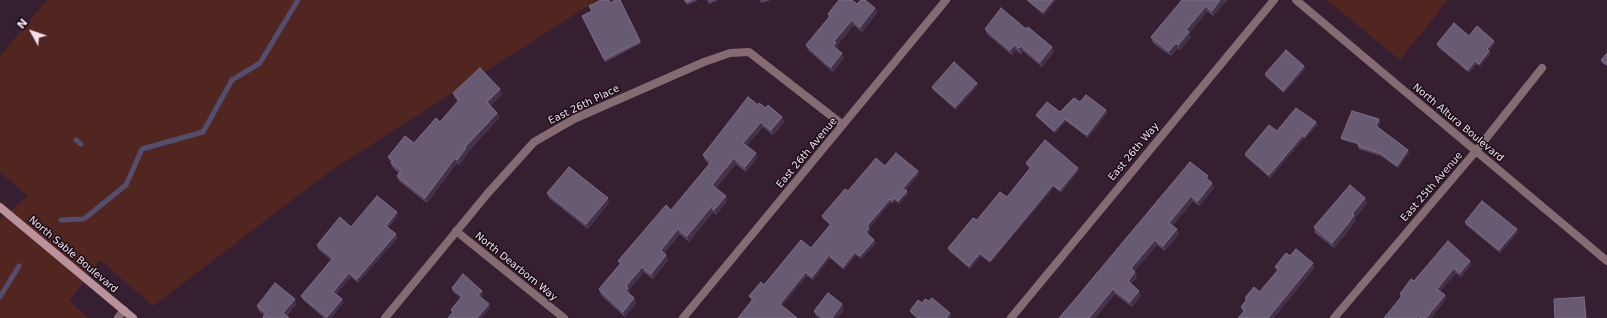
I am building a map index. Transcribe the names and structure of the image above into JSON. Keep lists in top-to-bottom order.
{
  "streets": {
    "street": [
      "East 26th Place",
      "North Altura Boulevard",
      "East 26th Way",
      "East 26th Avenue",
      "East 25th Avenue",
      "North Sable Boulevard",
      "North Dearborn Way"
    ]
  },
  "crossings": [
    ["East 26th Place", "East 26th Avenue"],
    ["East 26th Place", "North Dearborn Way"],
    ["North Altura Boulevard", "East 25th Avenue"]
  ],
  "north": "top left"
}
